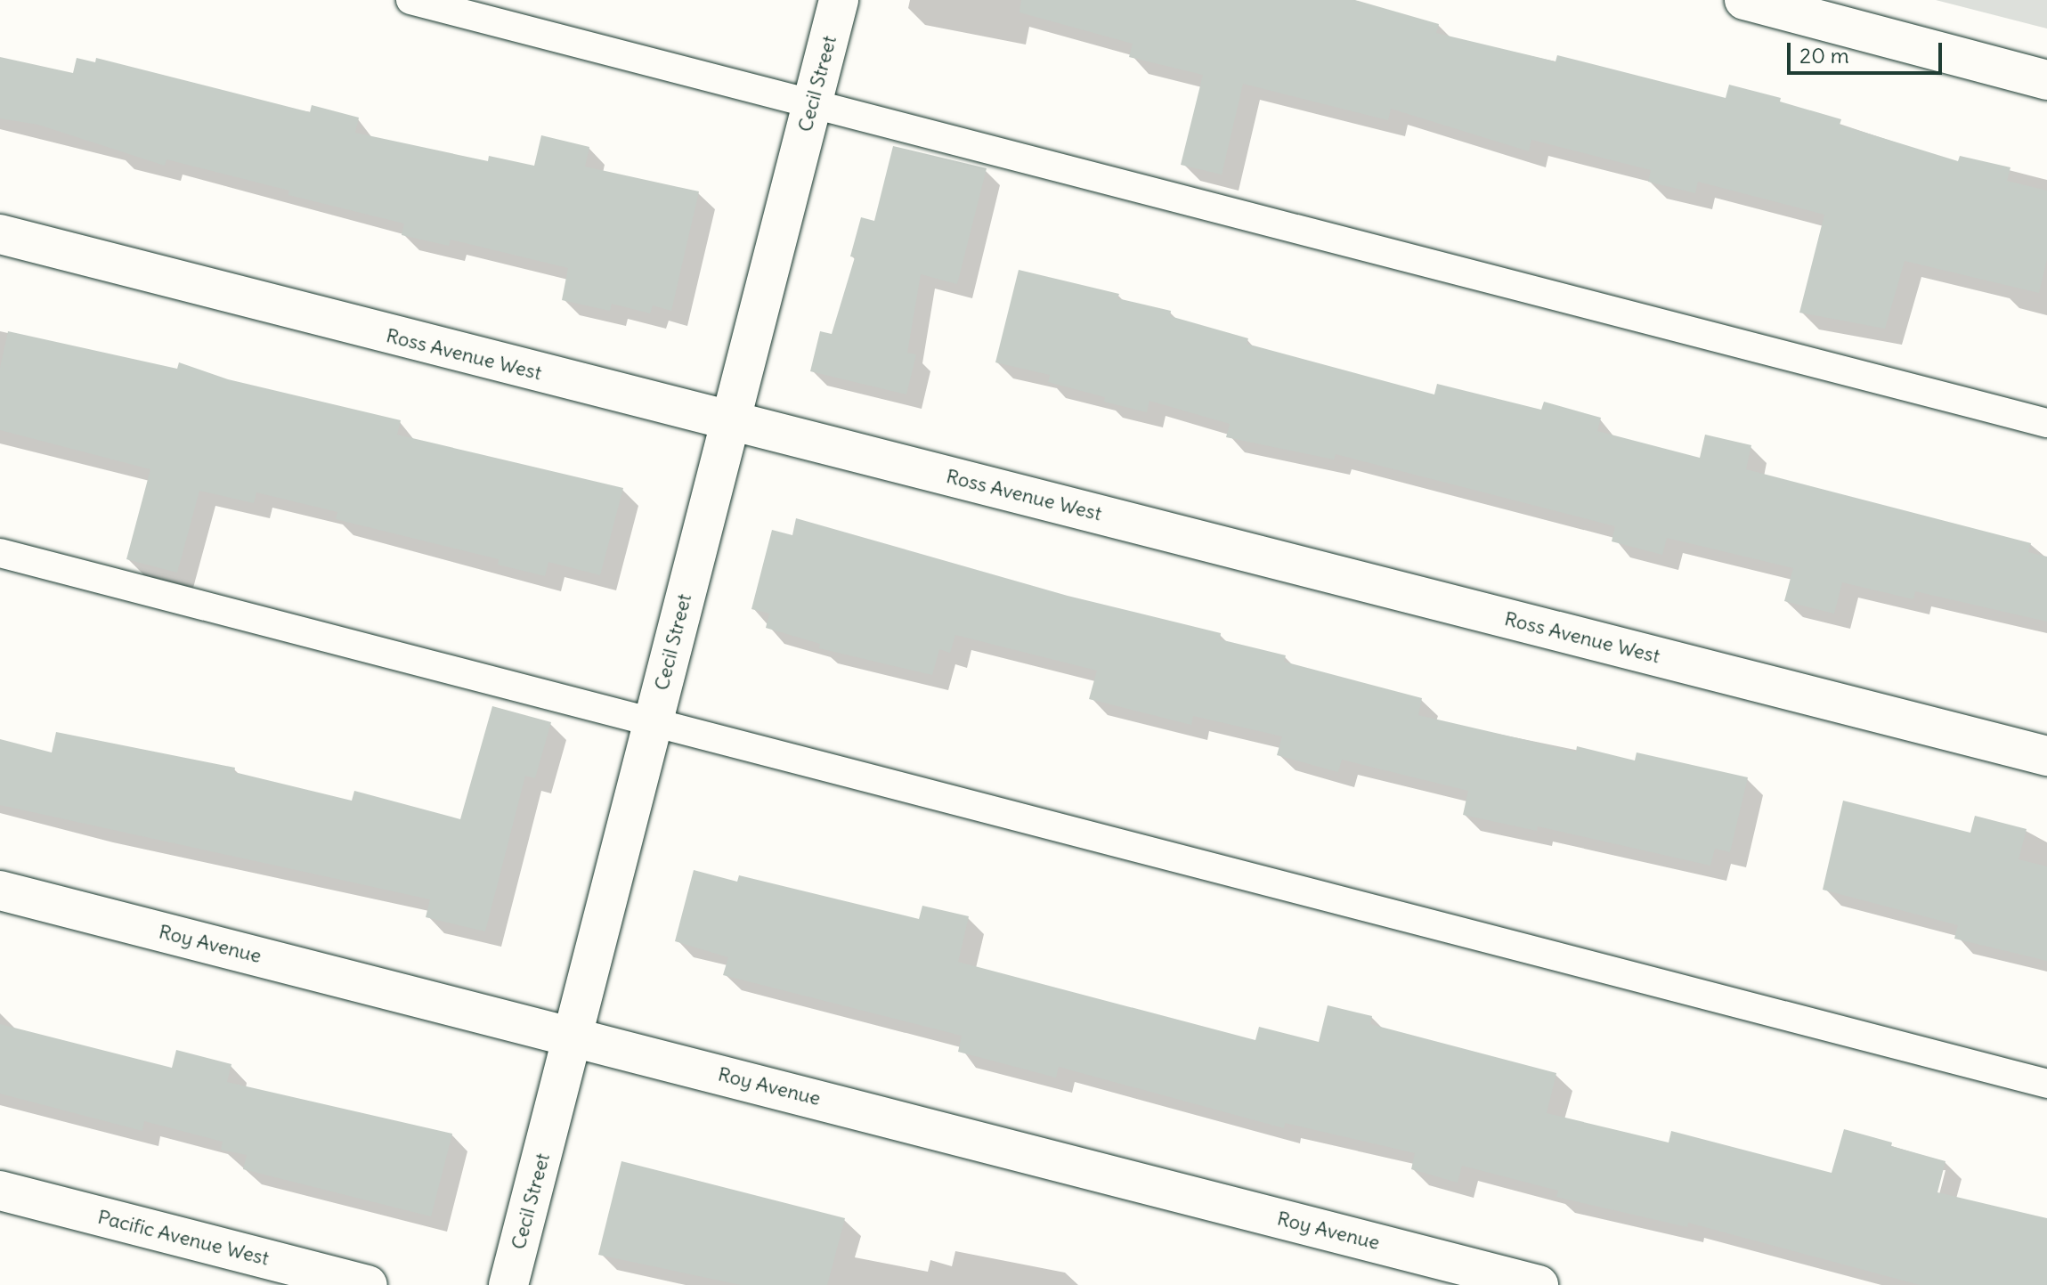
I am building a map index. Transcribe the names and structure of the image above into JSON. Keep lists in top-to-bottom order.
{
  "streets": {
    "street": [
      "Cecil Street",
      "Ross Avenue West",
      "Roy Avenue",
      "Pacific Avenue West"
    ]
  },
  "crossings": [
    ["Cecil Street", "Ross Avenue West"],
    ["Cecil Street", "Roy Avenue"]
  ],
  "scale_bar": "20 m"
}
